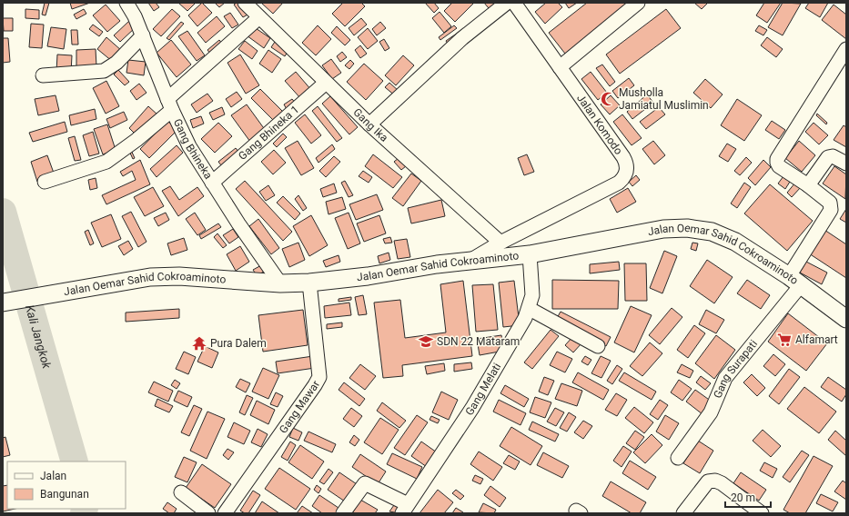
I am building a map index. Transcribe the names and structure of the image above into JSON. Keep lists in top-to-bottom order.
{
  "streets": {
    "street": [
      "Jalan Komodo",
      "Gang Ika",
      "Gang Bhineka 1",
      "Gang Bhineka",
      "Jalan Oemar Sahid Cokroaminoto",
      "Gang Surapati",
      "Gang Melati",
      "Gang Mawar"
    ]
  },
  "crossings": [
    ["Jalan Komodo", "Gang Ika"],
    ["Jalan Komodo", "Jalan Oemar Sahid Cokroaminoto"],
    ["Gang Ika", "Gang Bhineka 1"],
    ["Gang Bhineka 1", "Gang Bhineka"],
    ["Gang Bhineka", "Jalan Oemar Sahid Cokroaminoto"],
    ["Jalan Oemar Sahid Cokroaminoto", "Gang Surapati"],
    ["Jalan Oemar Sahid Cokroaminoto", "Gang Melati"],
    ["Jalan Oemar Sahid Cokroaminoto", "Gang Mawar"]
  ],
  "water": ["Kali Jangkok"],
  "places": {
    "mosque": ["Musholla Jamiatul Muslimin"],
    "supermarket": ["Alfamart"],
    "school or university": ["SDN 22 Mataram"],
    "temple": ["Pura Dalem"]
  },
  "legend": ["Jalan", "Bangunan"],
  "scale_bar": "20 m"
}
